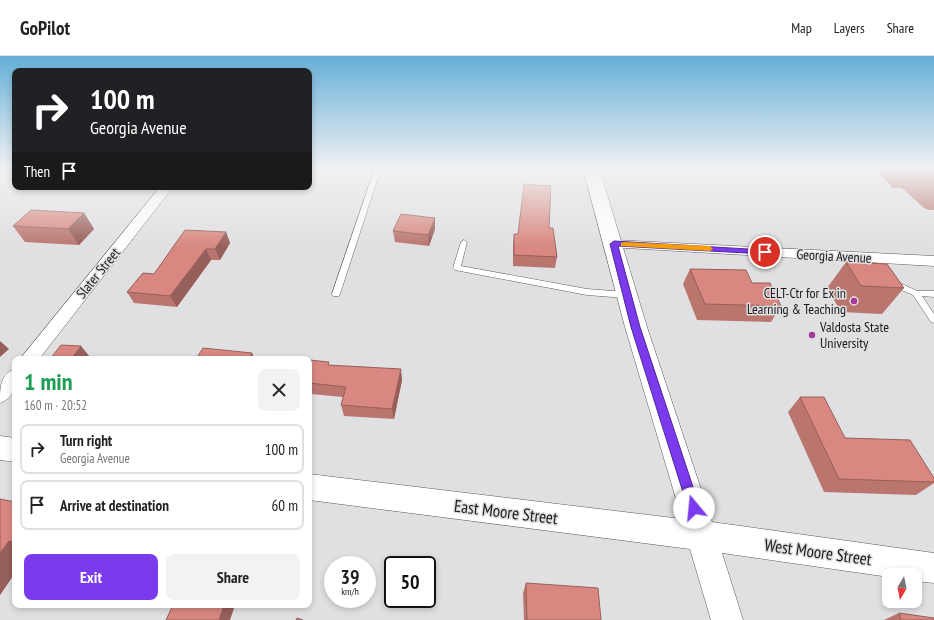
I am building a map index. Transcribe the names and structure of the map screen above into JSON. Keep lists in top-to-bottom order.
{
  "streets": {
    "main road": ["East Moore Street", "West Moore Street"],
    "street": ["Georgia Avenue", "Slater Street"]
  },
  "crossings": [
    ["East Moore Street", "West Moore Street"]
  ],
  "places": ["CELT-Ctr for Ex in Learning & Teaching", "Valdosta State University"],
  "north": "bottom",
  "page": {
    "header": "GoPilot",
    "nav": ["Map", "Layers", "Share"],
    "turn": ["100 m", "Georgia Avenue"],
    "then": "Then",
    "heading": ["1 min", "160 m · 20:52"],
    "list": [
      {
        "name": "Turn right",
        "note": "Georgia Avenue",
        "value": "100 m"
      },
      {
        "name": "Arrive at destination",
        "value": "60 m"
      }
    ],
    "buttons": ["Exit", "Share"],
    "speed": "39 km/h",
    "limit": "50"
  }
}
